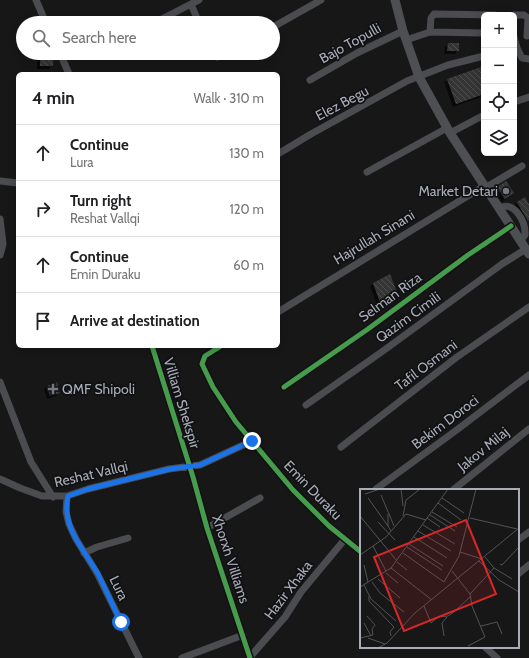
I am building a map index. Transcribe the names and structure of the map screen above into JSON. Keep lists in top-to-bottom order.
{
  "streets": {
    "street": [
      "Bajo Topulli",
      "Elez Begu",
      "Hajrullah Sinani",
      "Selman Riza",
      "Qazim Cimili",
      "Tafil Osmani",
      "Villiam Shekspir",
      "Bekim Doroci",
      "Jakov Milaj",
      "Reshat Vallqi",
      "Emin Duraku",
      "Xhorxh Villiams",
      "Lura",
      "Hazir Xhaka"
    ]
  },
  "crossings": [
    ["Villiam Shekspir", "Reshat Vallqi"],
    ["Villiam Shekspir", "Xhorxh Villiams"],
    ["Reshat Vallqi", "Xhorxh Villiams"],
    ["Reshat Vallqi", "Lura"],
    ["Emin Duraku", "Hazir Xhaka"],
    ["Xhorxh Villiams", "Hazir Xhaka"]
  ],
  "places": {
    "other": ["Market Detari"],
    "health": ["QMF Shipoli"]
  },
  "page": {
    "map_buttons": ["+", "−"],
    "search": "Search here",
    "heading": ["4 min", "Walk · 310 m"],
    "list": [
      ["Continue", "Lura", "130 m"],
      ["Turn right", "Reshat Vallqi", "120 m"],
      ["Continue", "Emin Duraku", "60 m"],
      "Arrive at destination"
    ]
  }
}
